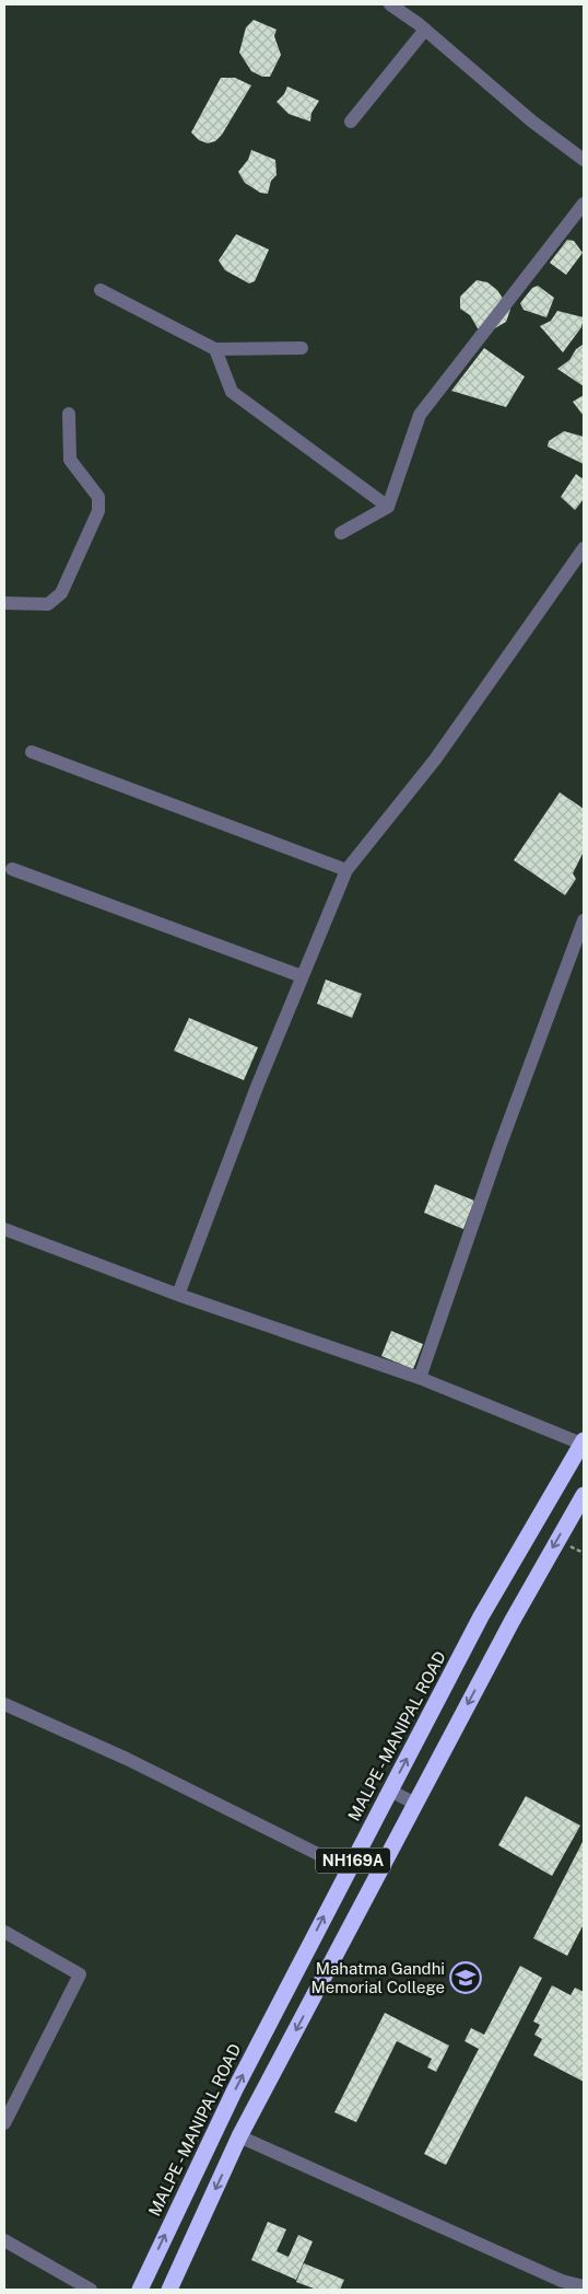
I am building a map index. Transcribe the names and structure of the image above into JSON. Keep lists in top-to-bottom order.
{
  "streets": {
    "highway": ["MALPE - MANIPAL ROAD", "NH169A"]
  },
  "places": {
    "school or university": ["Mahatma Gandhi Memorial College"]
  }
}
